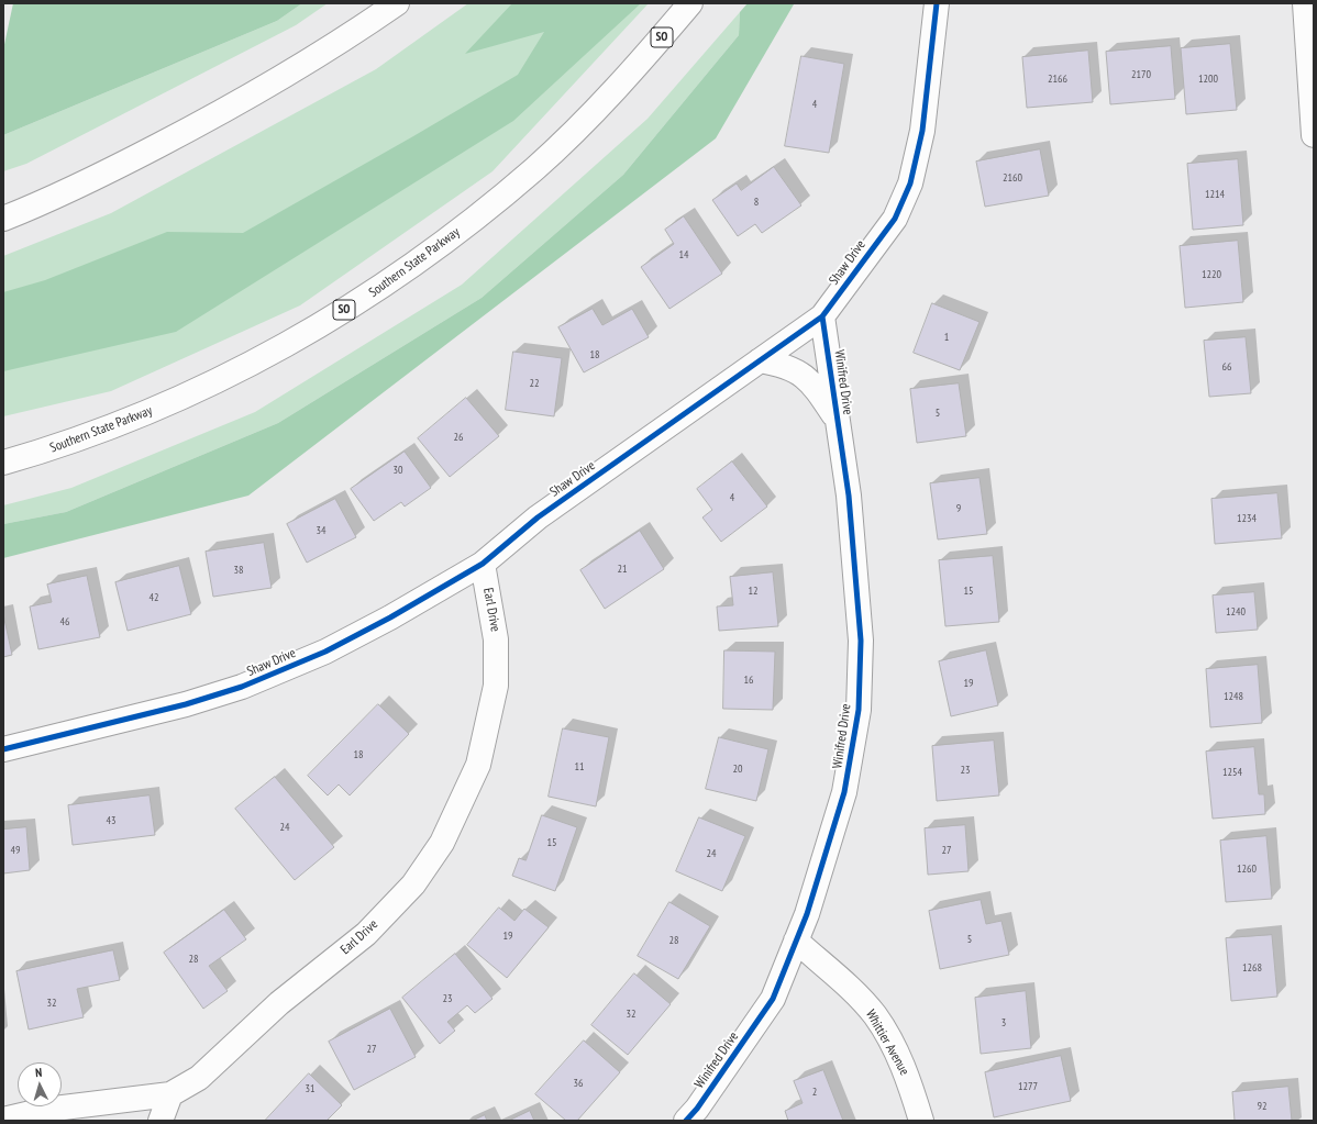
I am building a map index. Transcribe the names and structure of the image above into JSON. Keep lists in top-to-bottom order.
{
  "streets": {
    "main road": [
      "SO",
      "Southern State Parkway",
      "Shaw Drive",
      "Winifred Drive",
      "Earl Drive",
      "Whittier Avenue"
    ]
  },
  "crossings": [
    ["Shaw Drive", "Winifred Drive"],
    ["Shaw Drive", "Earl Drive"],
    ["Winifred Drive", "Whittier Avenue"]
  ],
  "house_numbers": [
    "2170",
    "2166",
    "1200",
    "4",
    "2160",
    "1214",
    "8",
    "14",
    "1220",
    "1",
    "18",
    "66",
    "22",
    "5",
    "26",
    "30",
    "4",
    "9",
    "1234",
    "34",
    "21",
    "38",
    "12",
    "15",
    "42",
    "1240",
    "46",
    "16",
    "19",
    "1248",
    "18",
    "11",
    "20",
    "23",
    "1254",
    "43",
    "24",
    "15",
    "49",
    "27",
    "24",
    "1260",
    "19",
    "5",
    "28",
    "28",
    "1268",
    "23",
    "32",
    "32",
    "3",
    "27",
    "36",
    "1277",
    "31",
    "2",
    "92"
  ],
  "north": "top"
}
